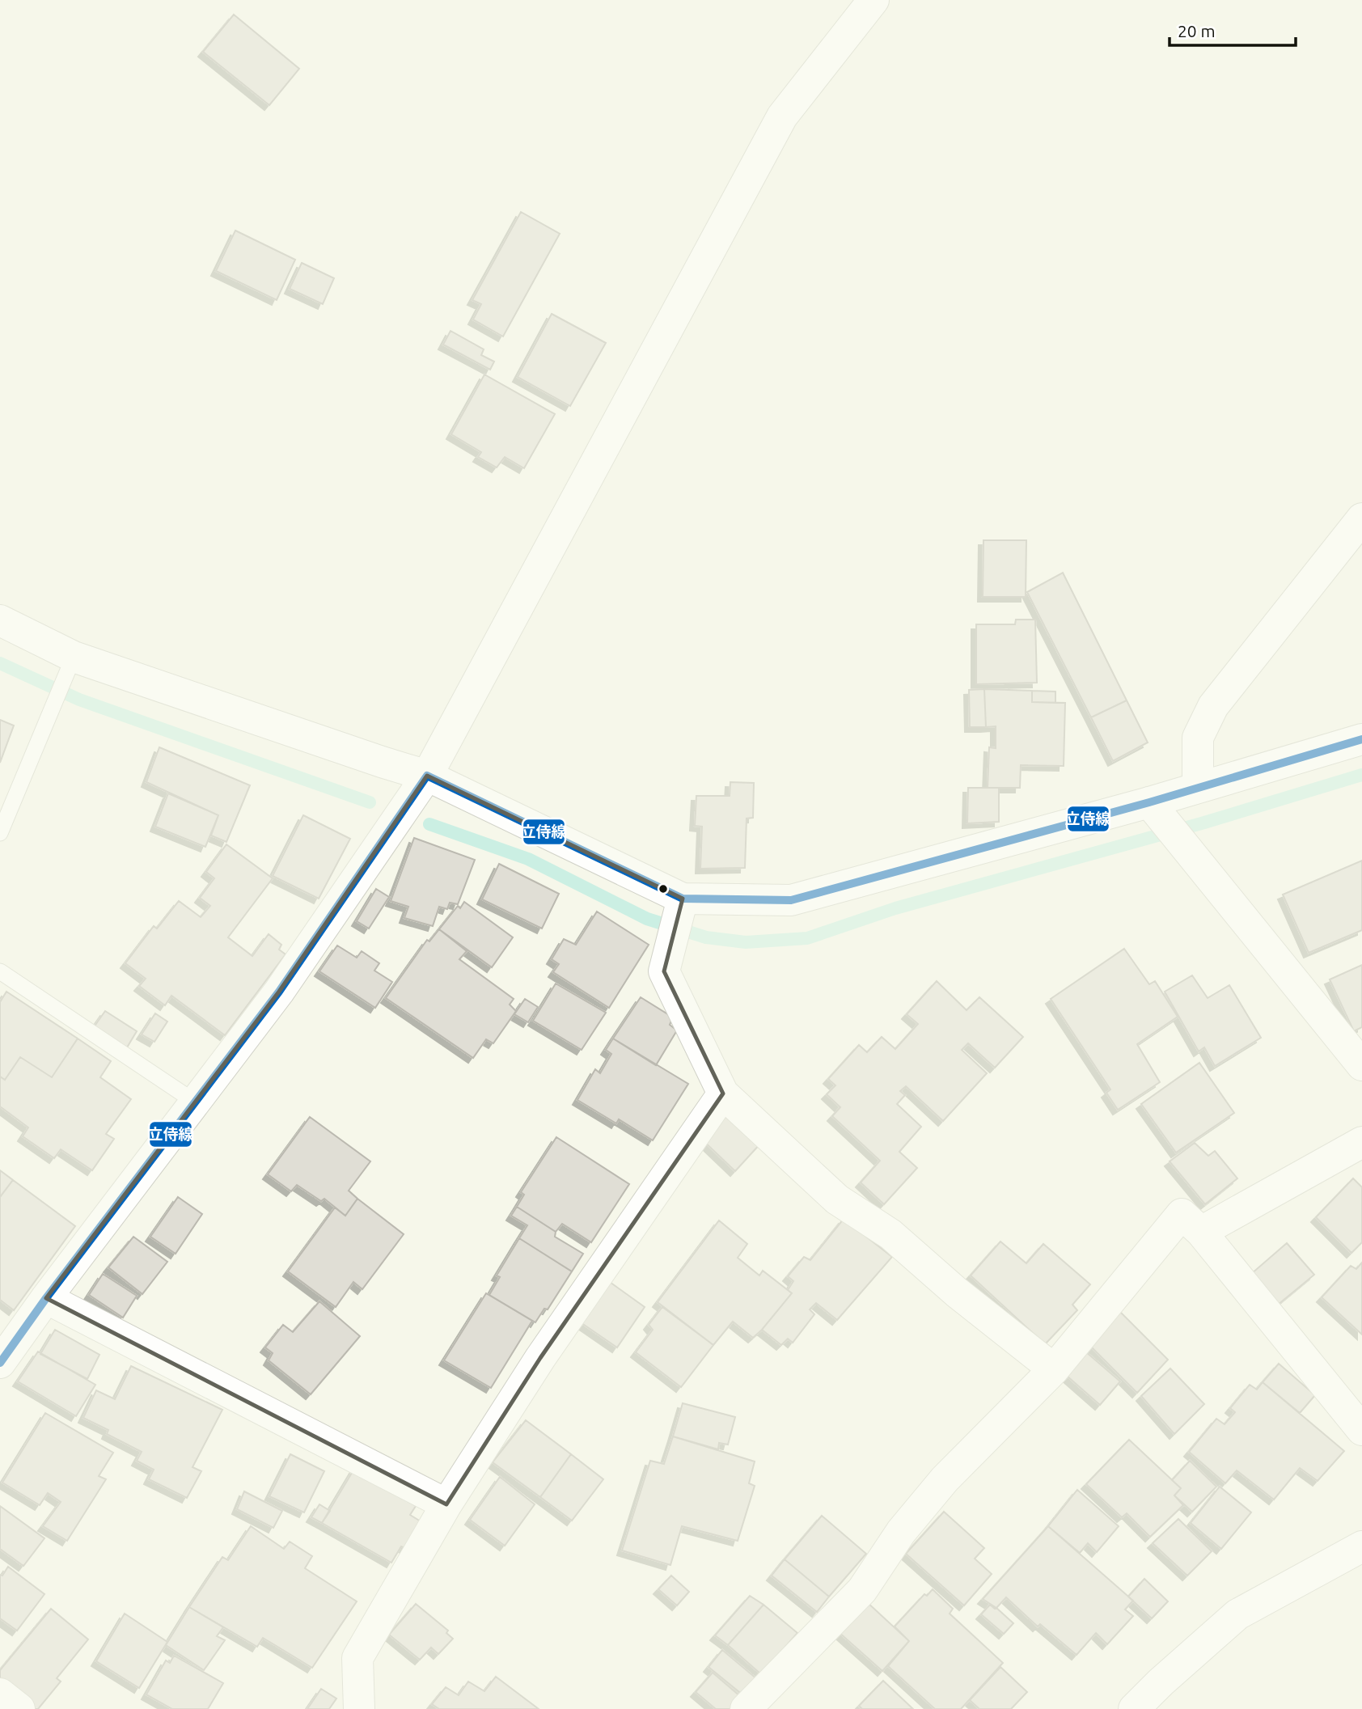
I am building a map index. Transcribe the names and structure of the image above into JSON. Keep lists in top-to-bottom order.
{
  "lines": ["transit line 立侍線"],
  "scale_bar": "20 m"
}
